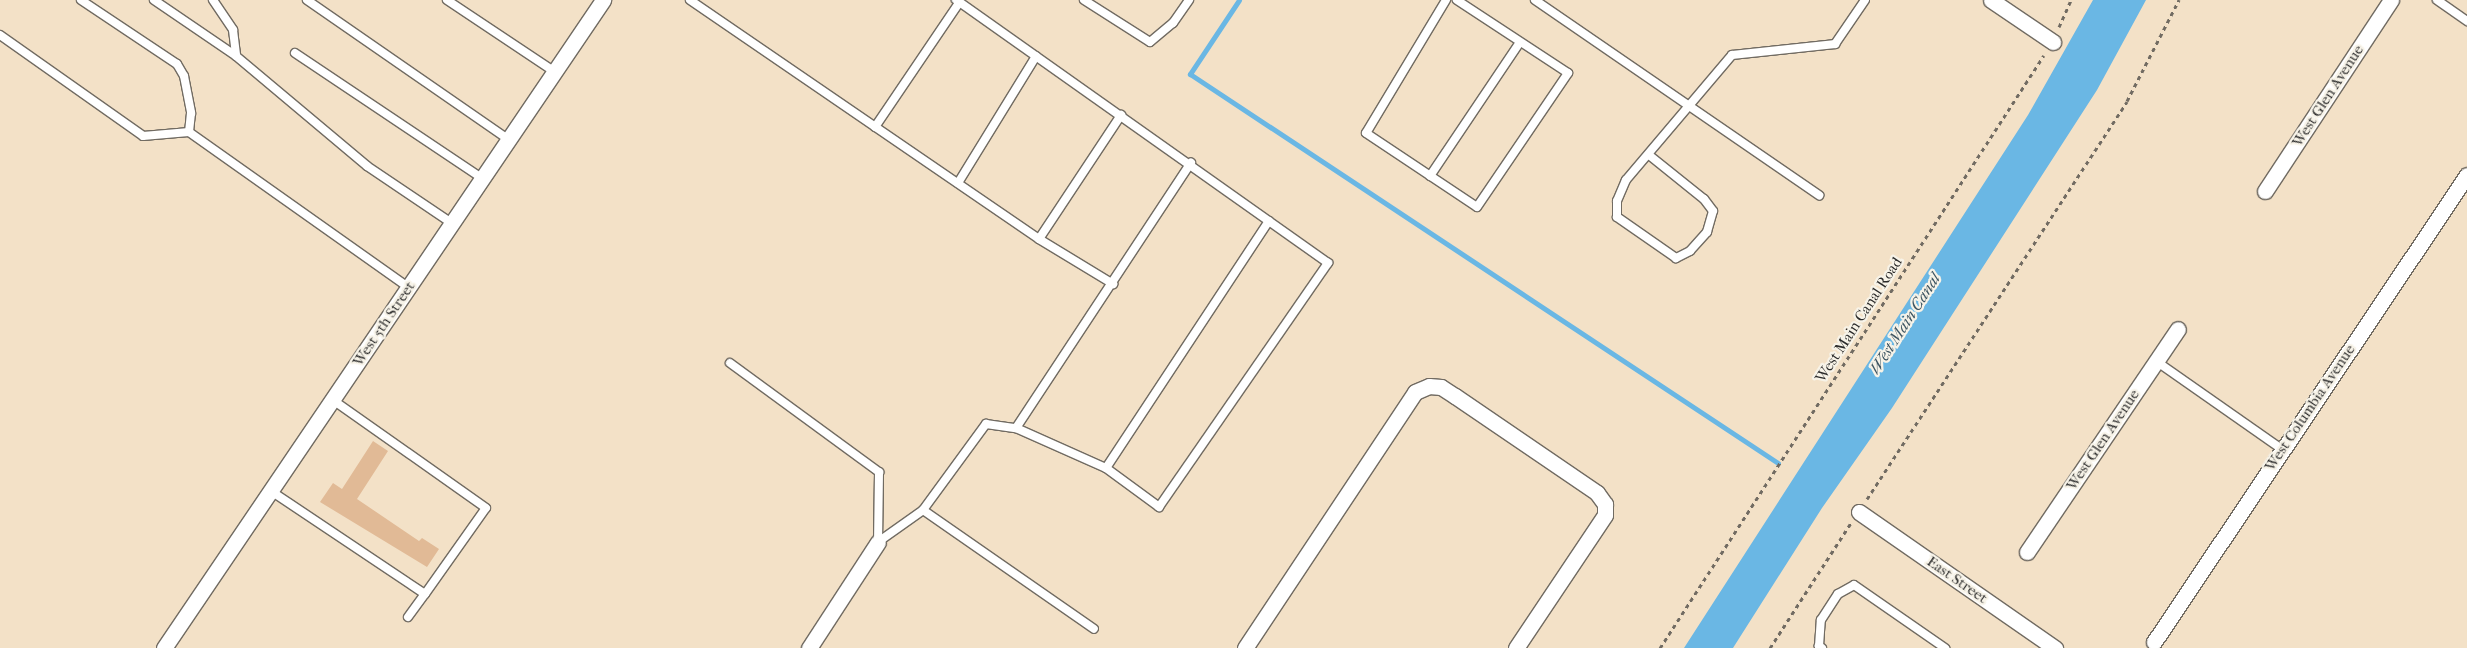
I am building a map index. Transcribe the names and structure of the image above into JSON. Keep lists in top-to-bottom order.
{
  "streets": {
    "street": [
      "West Glen Avenue",
      "West 5th Street",
      "West Columbia Avenue",
      "East Street"
    ],
    "path": ["West Main Canal Road"]
  },
  "water": ["West Main Canal"]
}
